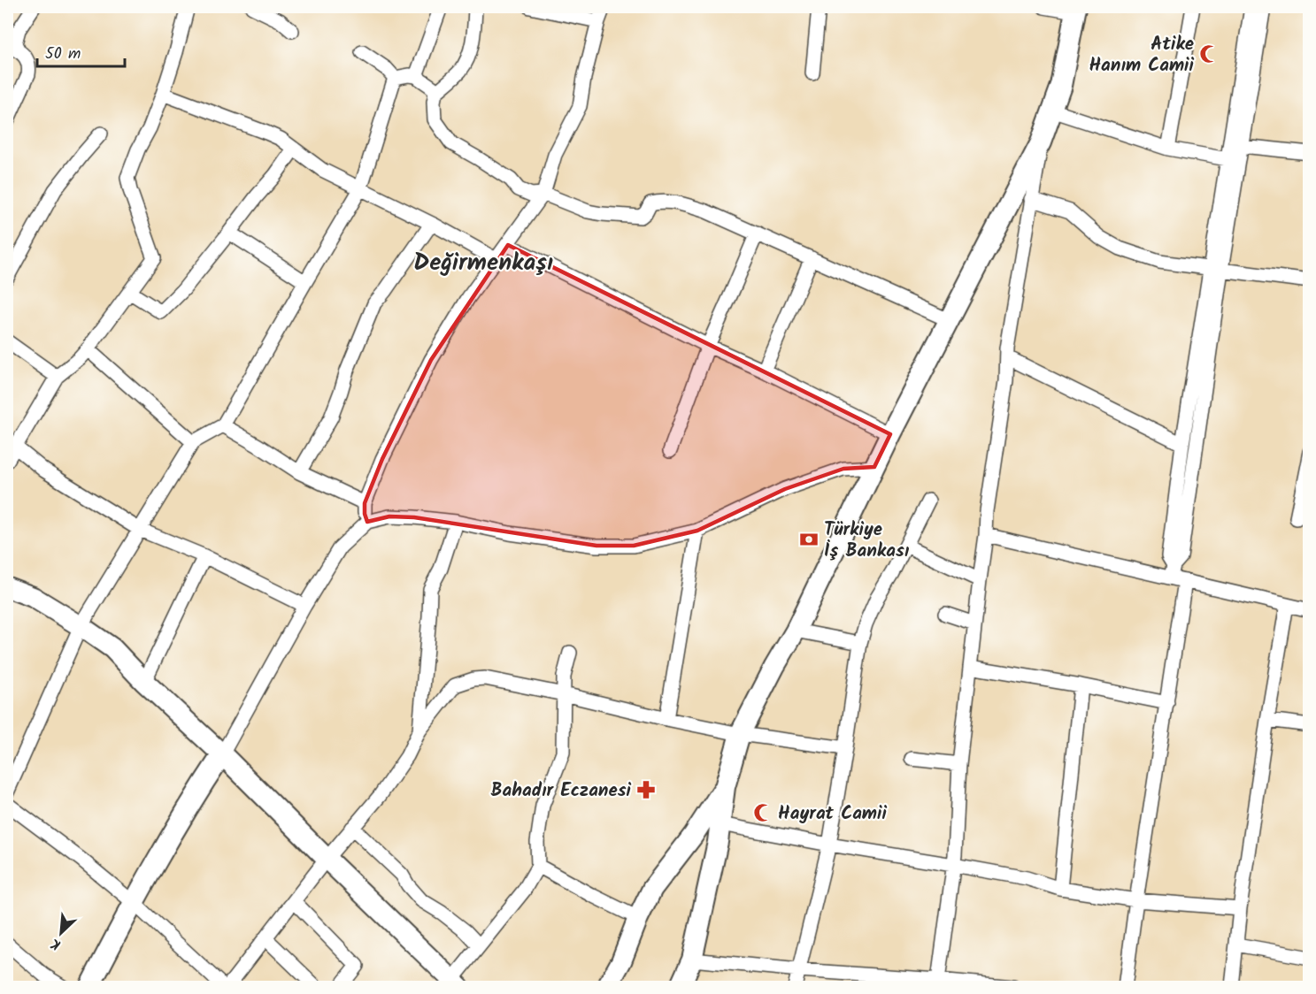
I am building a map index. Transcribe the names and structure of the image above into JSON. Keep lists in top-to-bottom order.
{
  "districts": ["Değirmenkaşı"],
  "places": {
    "mosque": ["Atike Hanım Camii", "Hayrat Camii"],
    "bank": ["Türkiye İş Bankası"],
    "pharmacy": ["Bahadır Eczanesi"]
  },
  "scale_bar": "50 m",
  "north": "bottom left"
}
